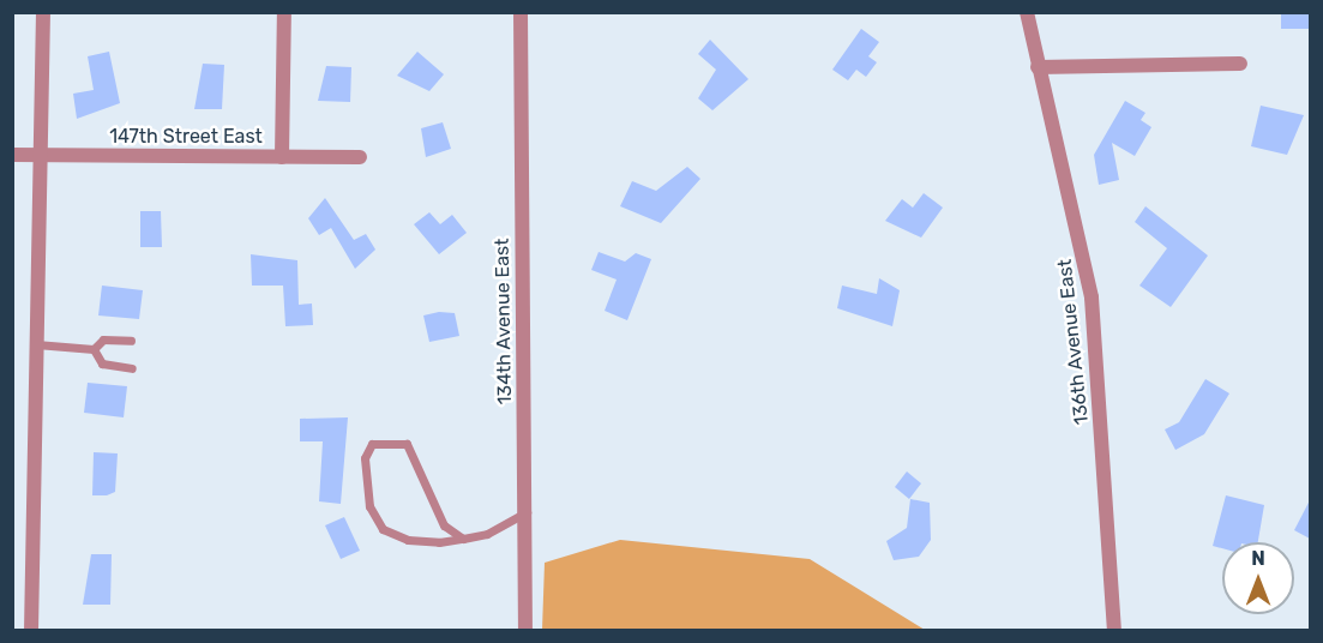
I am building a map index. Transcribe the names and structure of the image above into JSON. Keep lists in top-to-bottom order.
{
  "streets": {
    "street": ["147th Street East", "134th Avenue East", "136th Avenue East"]
  },
  "north": "top"
}
